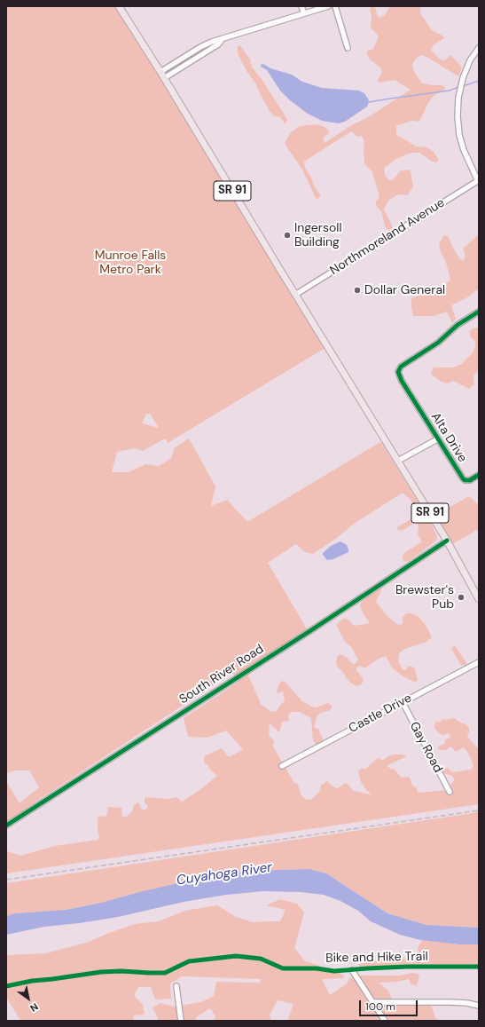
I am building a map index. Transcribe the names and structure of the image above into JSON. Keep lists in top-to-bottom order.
{
  "streets": {
    "main road": ["SR 91"],
    "street": [
      "Northmoreland Avenue",
      "Alta Drive",
      "South River Road",
      "Castle Drive",
      "Gay Road"
    ],
    "cycle path": ["Bike and Hike Trail"]
  },
  "crossings": [
    ["SR 91", "Northmoreland Avenue"],
    ["SR 91", "South River Road"],
    ["Castle Drive", "Gay Road"]
  ],
  "water": ["Cuyahoga River"],
  "parks": ["Munroe Falls Metro Park"],
  "places": ["Ingersoll Building", "Dollar General", "Brewster's Pub"],
  "scale_bar": "100 m",
  "north": "bottom right"
}
